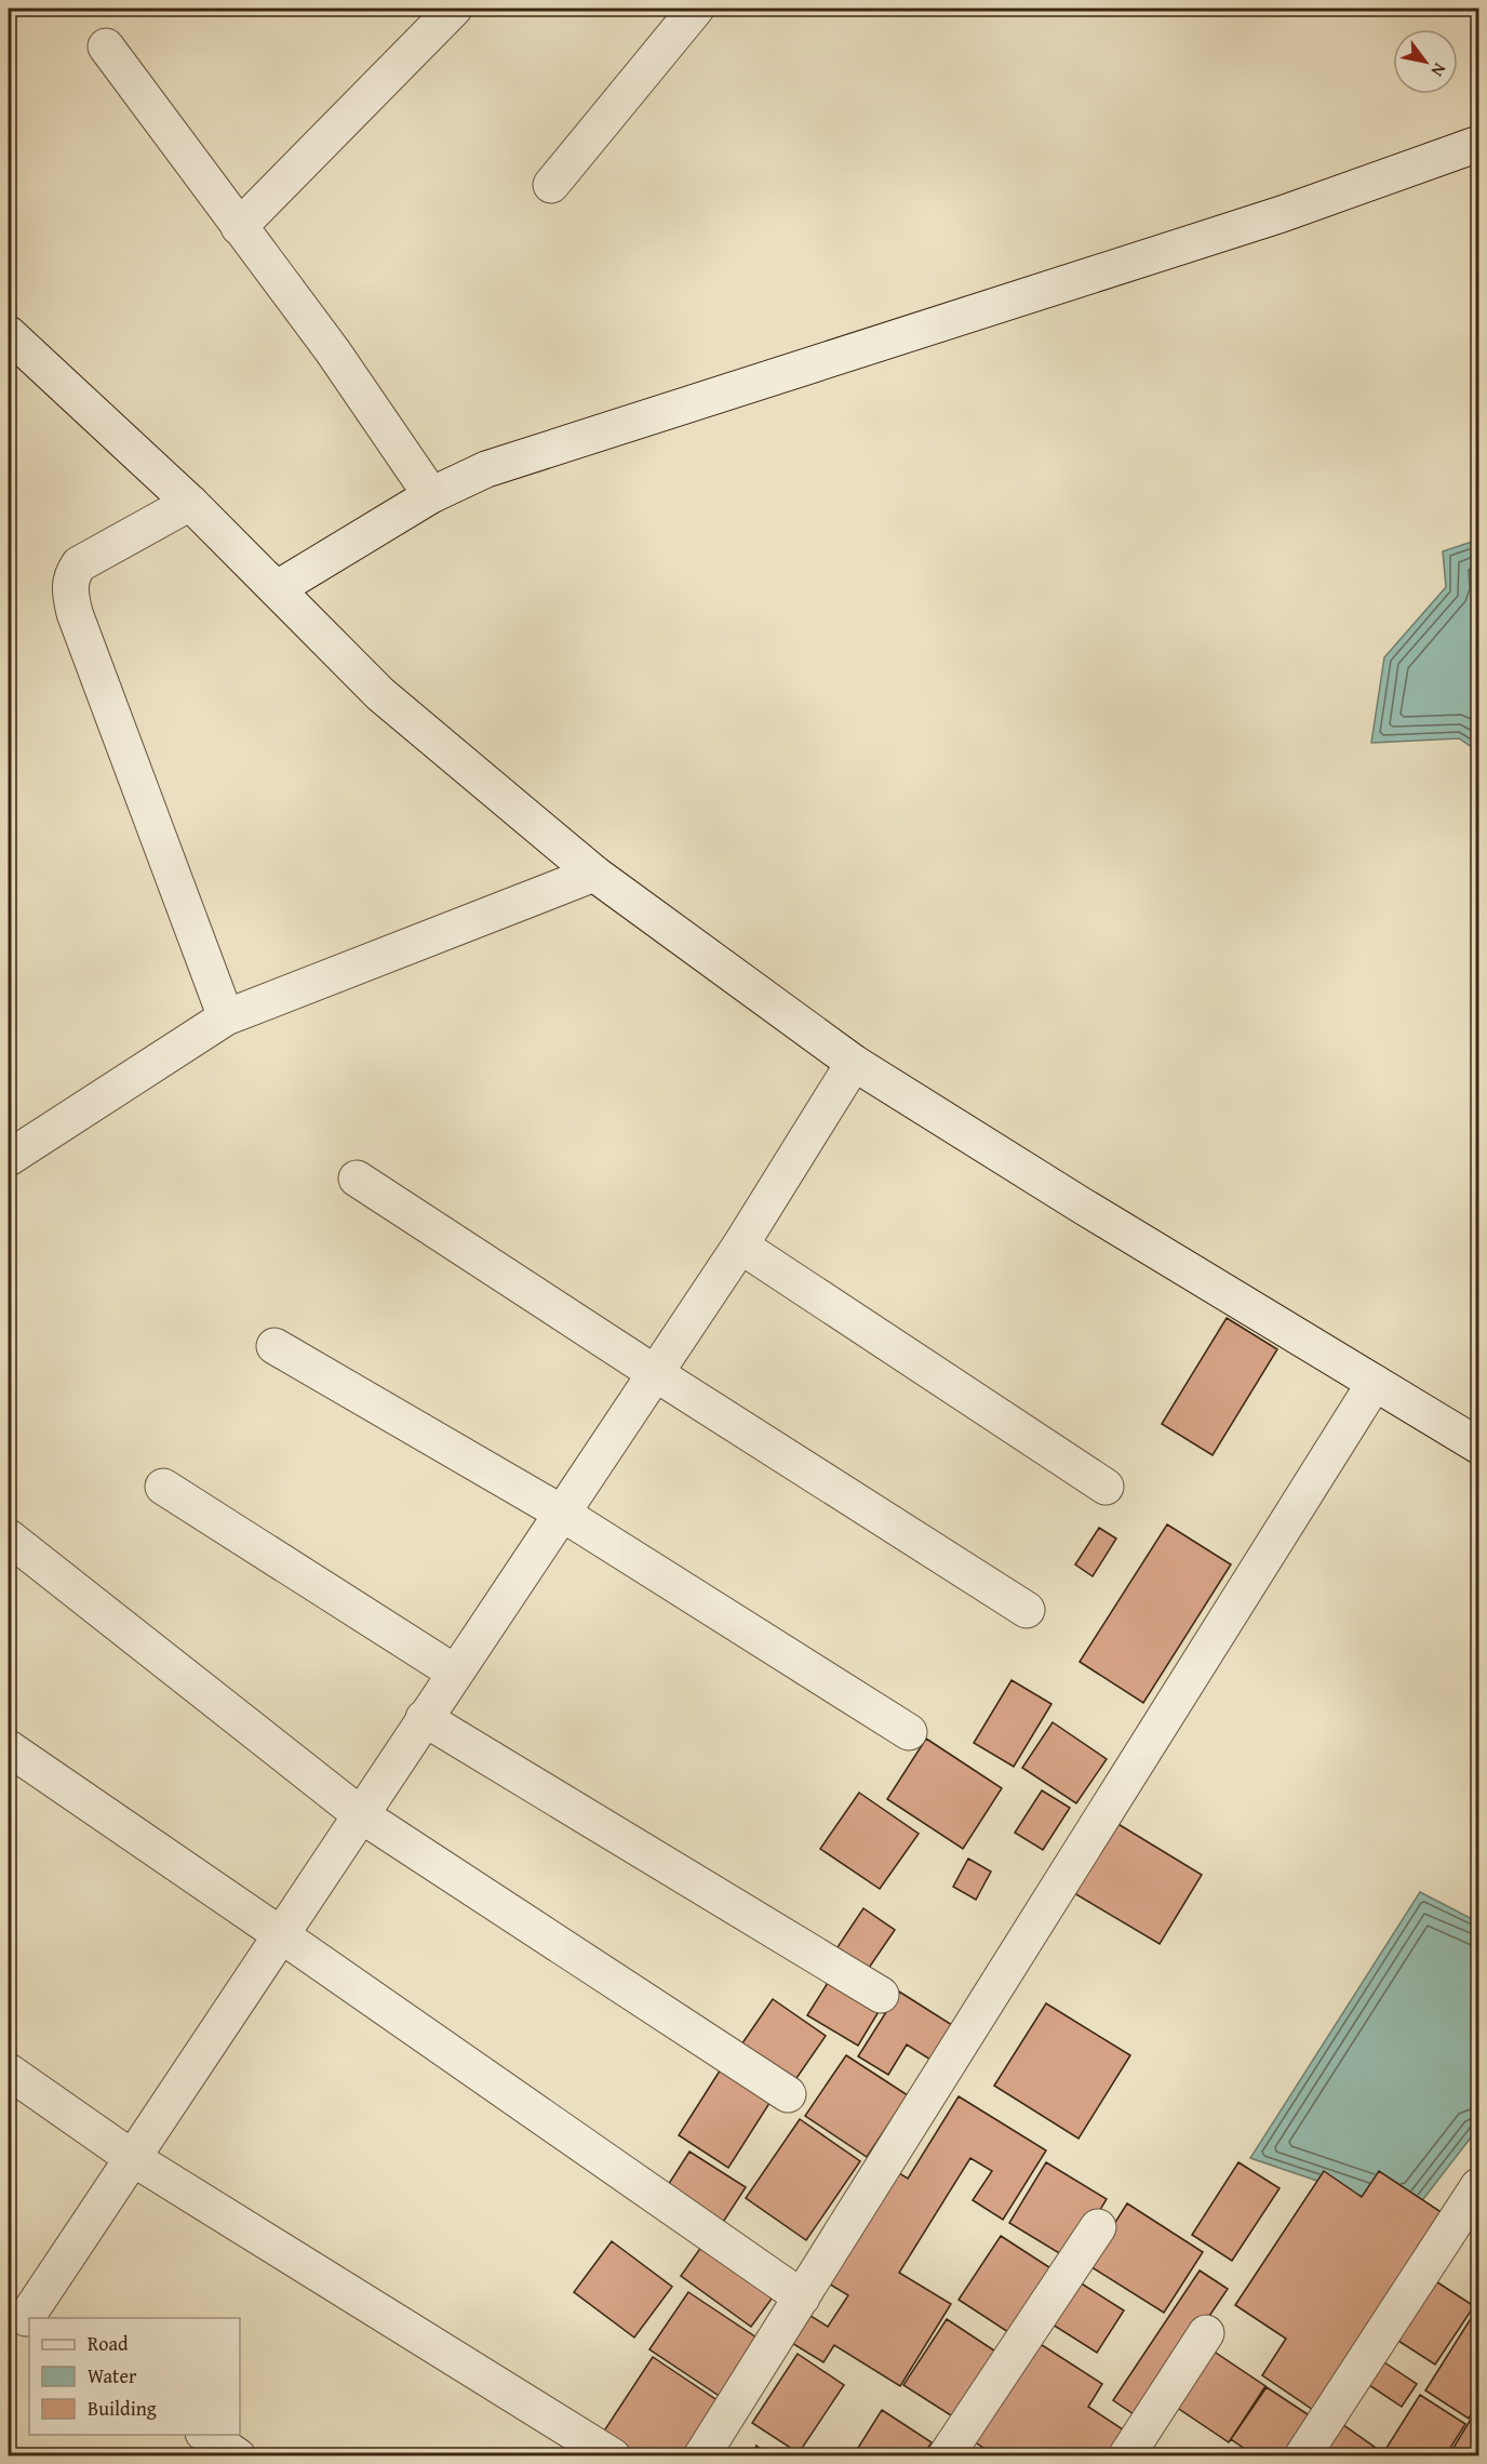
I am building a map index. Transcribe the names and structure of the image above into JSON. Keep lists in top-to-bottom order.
{
  "legend": ["Road", "Water", "Building"],
  "north": "bottom right"
}
